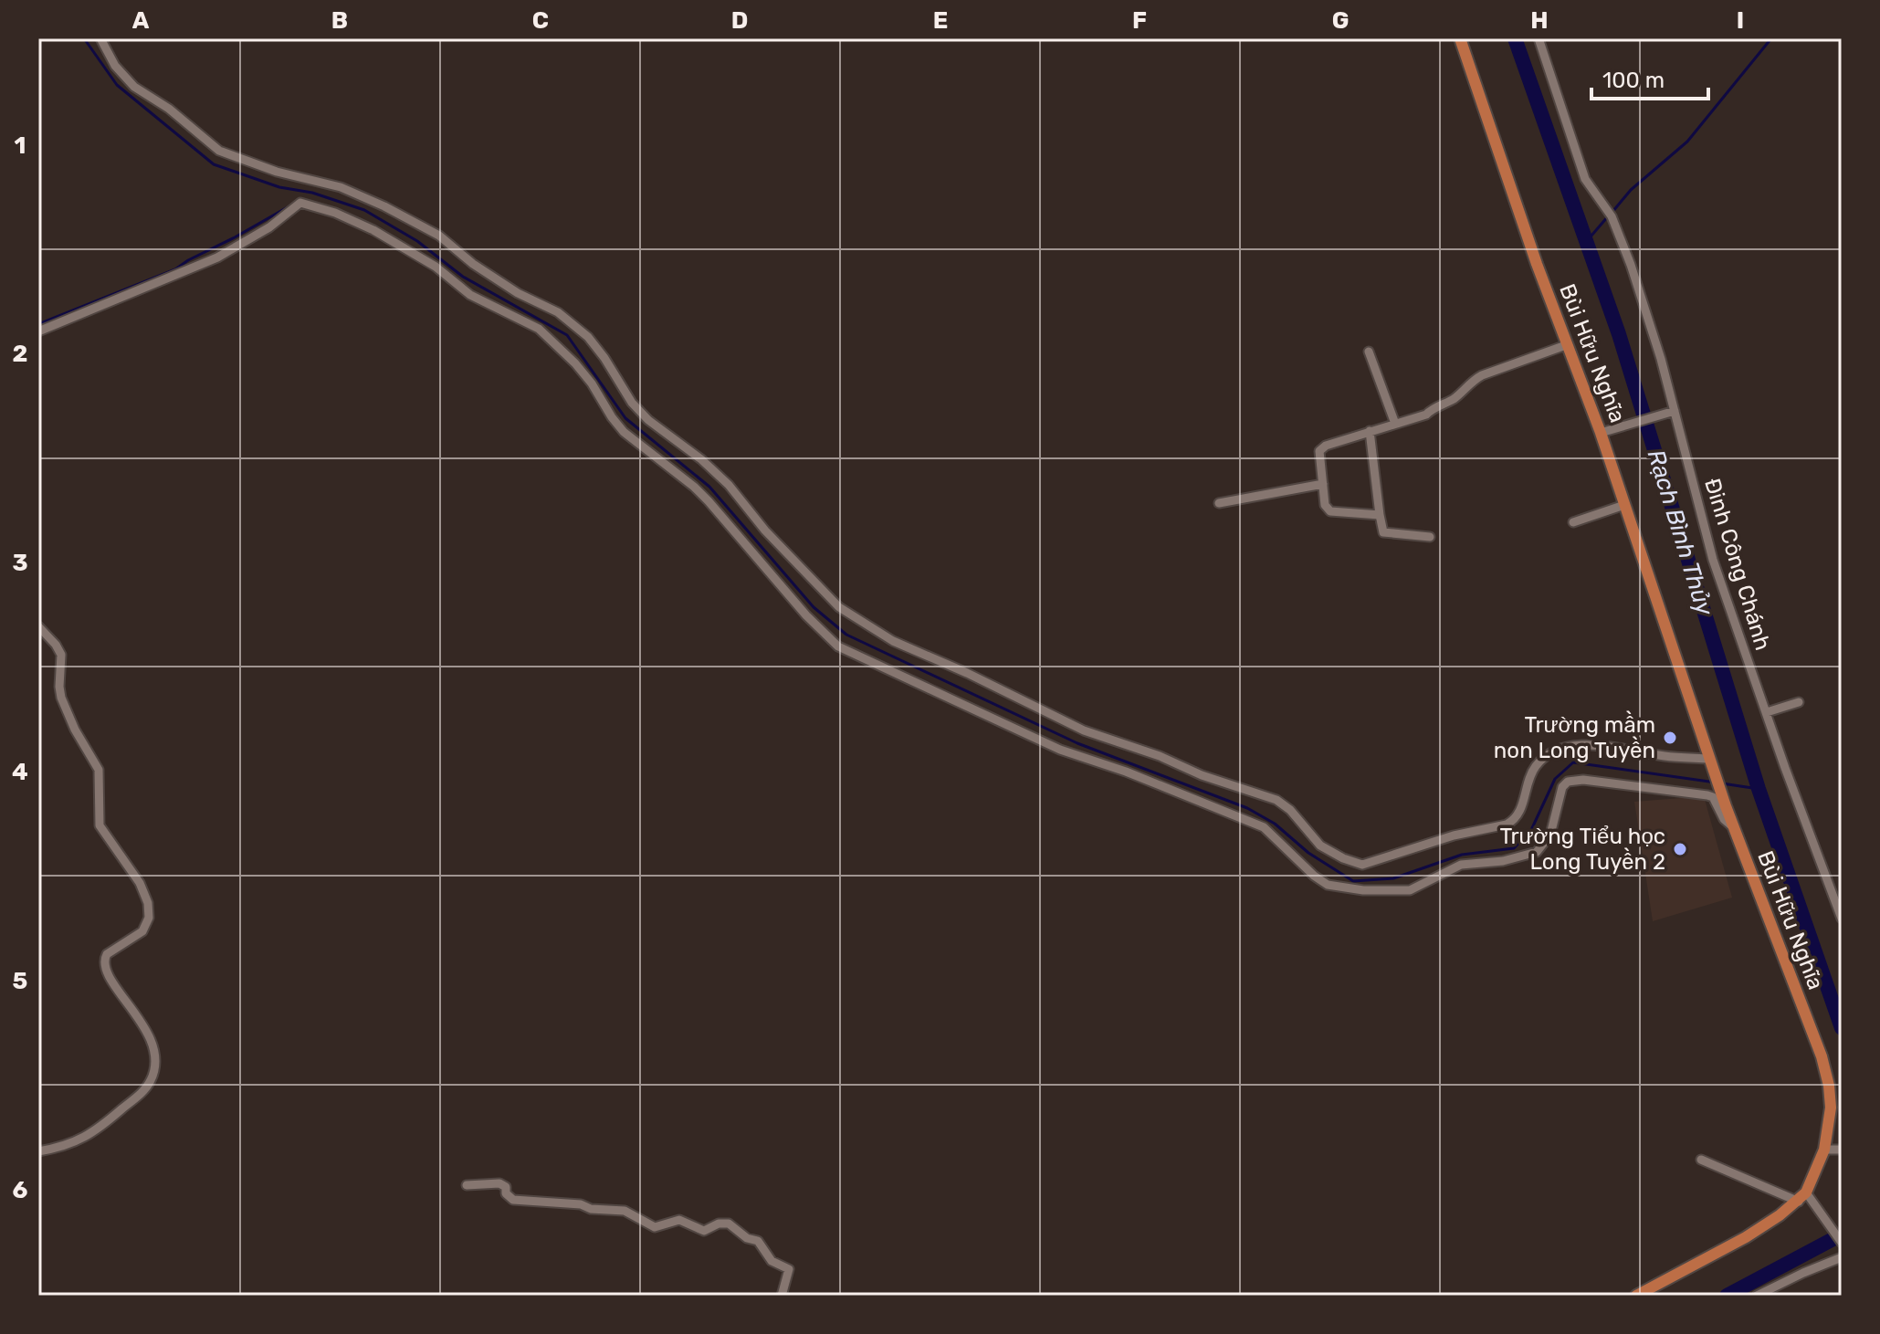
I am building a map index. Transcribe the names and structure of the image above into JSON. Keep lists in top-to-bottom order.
{
  "streets": {
    "main road": ["Bùi Hữu Nghĩa"],
    "street": ["Đinh Công Chánh"]
  },
  "water": ["Rạch Bình Thủy"],
  "places": ["Trường mầm non Long Tuyền", "Trường Tiểu học Long Tuyền 2"],
  "scale_bar": "100 m",
  "grid": {
    "columns": [
      "A",
      "B",
      "C",
      "D",
      "E",
      "F",
      "G",
      "H",
      "I"
    ],
    "rows": [
      "1",
      "2",
      "3",
      "4",
      "5",
      "6"
    ]
  }
}
